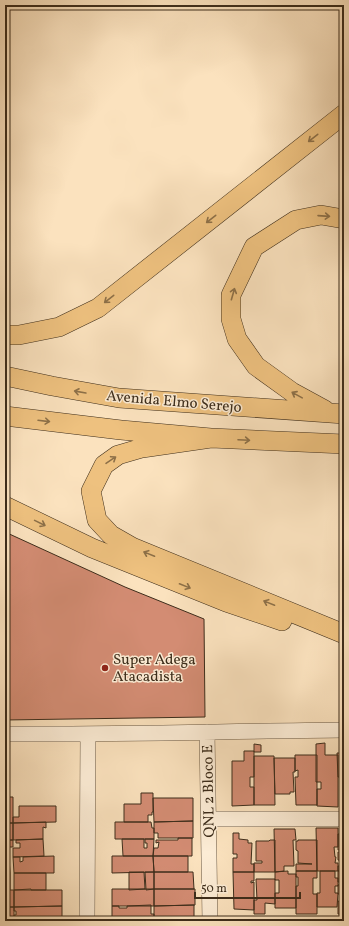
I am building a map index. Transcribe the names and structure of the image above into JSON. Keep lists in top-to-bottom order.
{
  "streets": {
    "main road": ["Avenida Elmo Serejo"],
    "street": ["QNL 2 Bloco E"]
  },
  "places": ["Super Adega Atacadista"],
  "scale_bar": "50 m"
}
